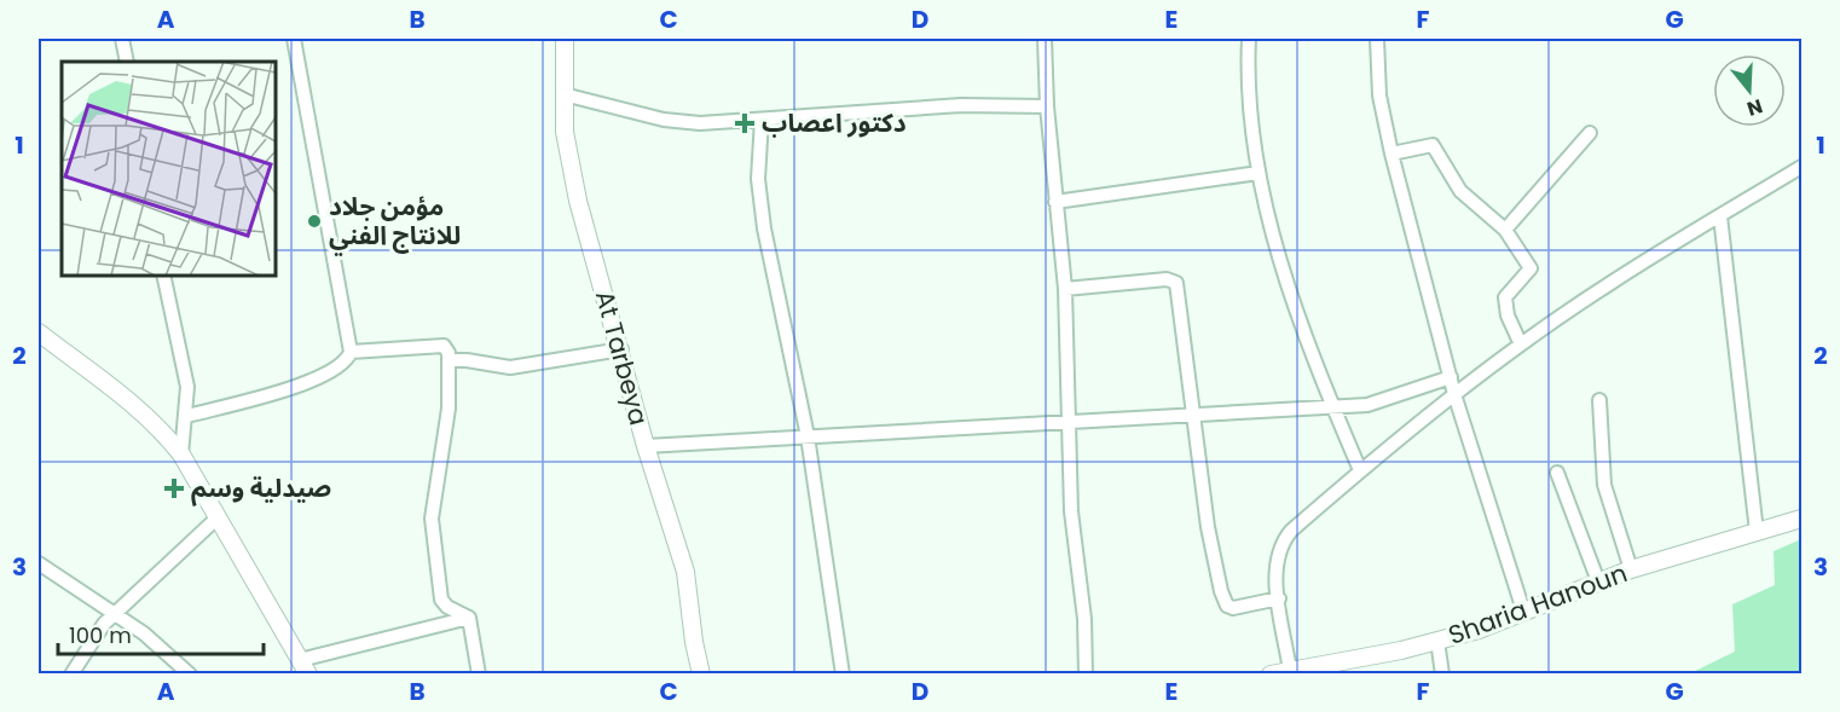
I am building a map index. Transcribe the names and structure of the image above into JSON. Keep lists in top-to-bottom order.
{
  "streets": {
    "street": ["At Tarbeya", "Sharia Hanoun"]
  },
  "places": {
    "health": ["دكتور اعصاب", "صيدلية وسم"],
    "other": ["مؤمن جلاد للانتاج الفني"]
  },
  "scale_bar": "100 m",
  "north": "bottom",
  "grid": {
    "columns": [
      "A",
      "B",
      "C",
      "D",
      "E",
      "F",
      "G"
    ],
    "rows": ["1", "2", "3"]
  }
}
